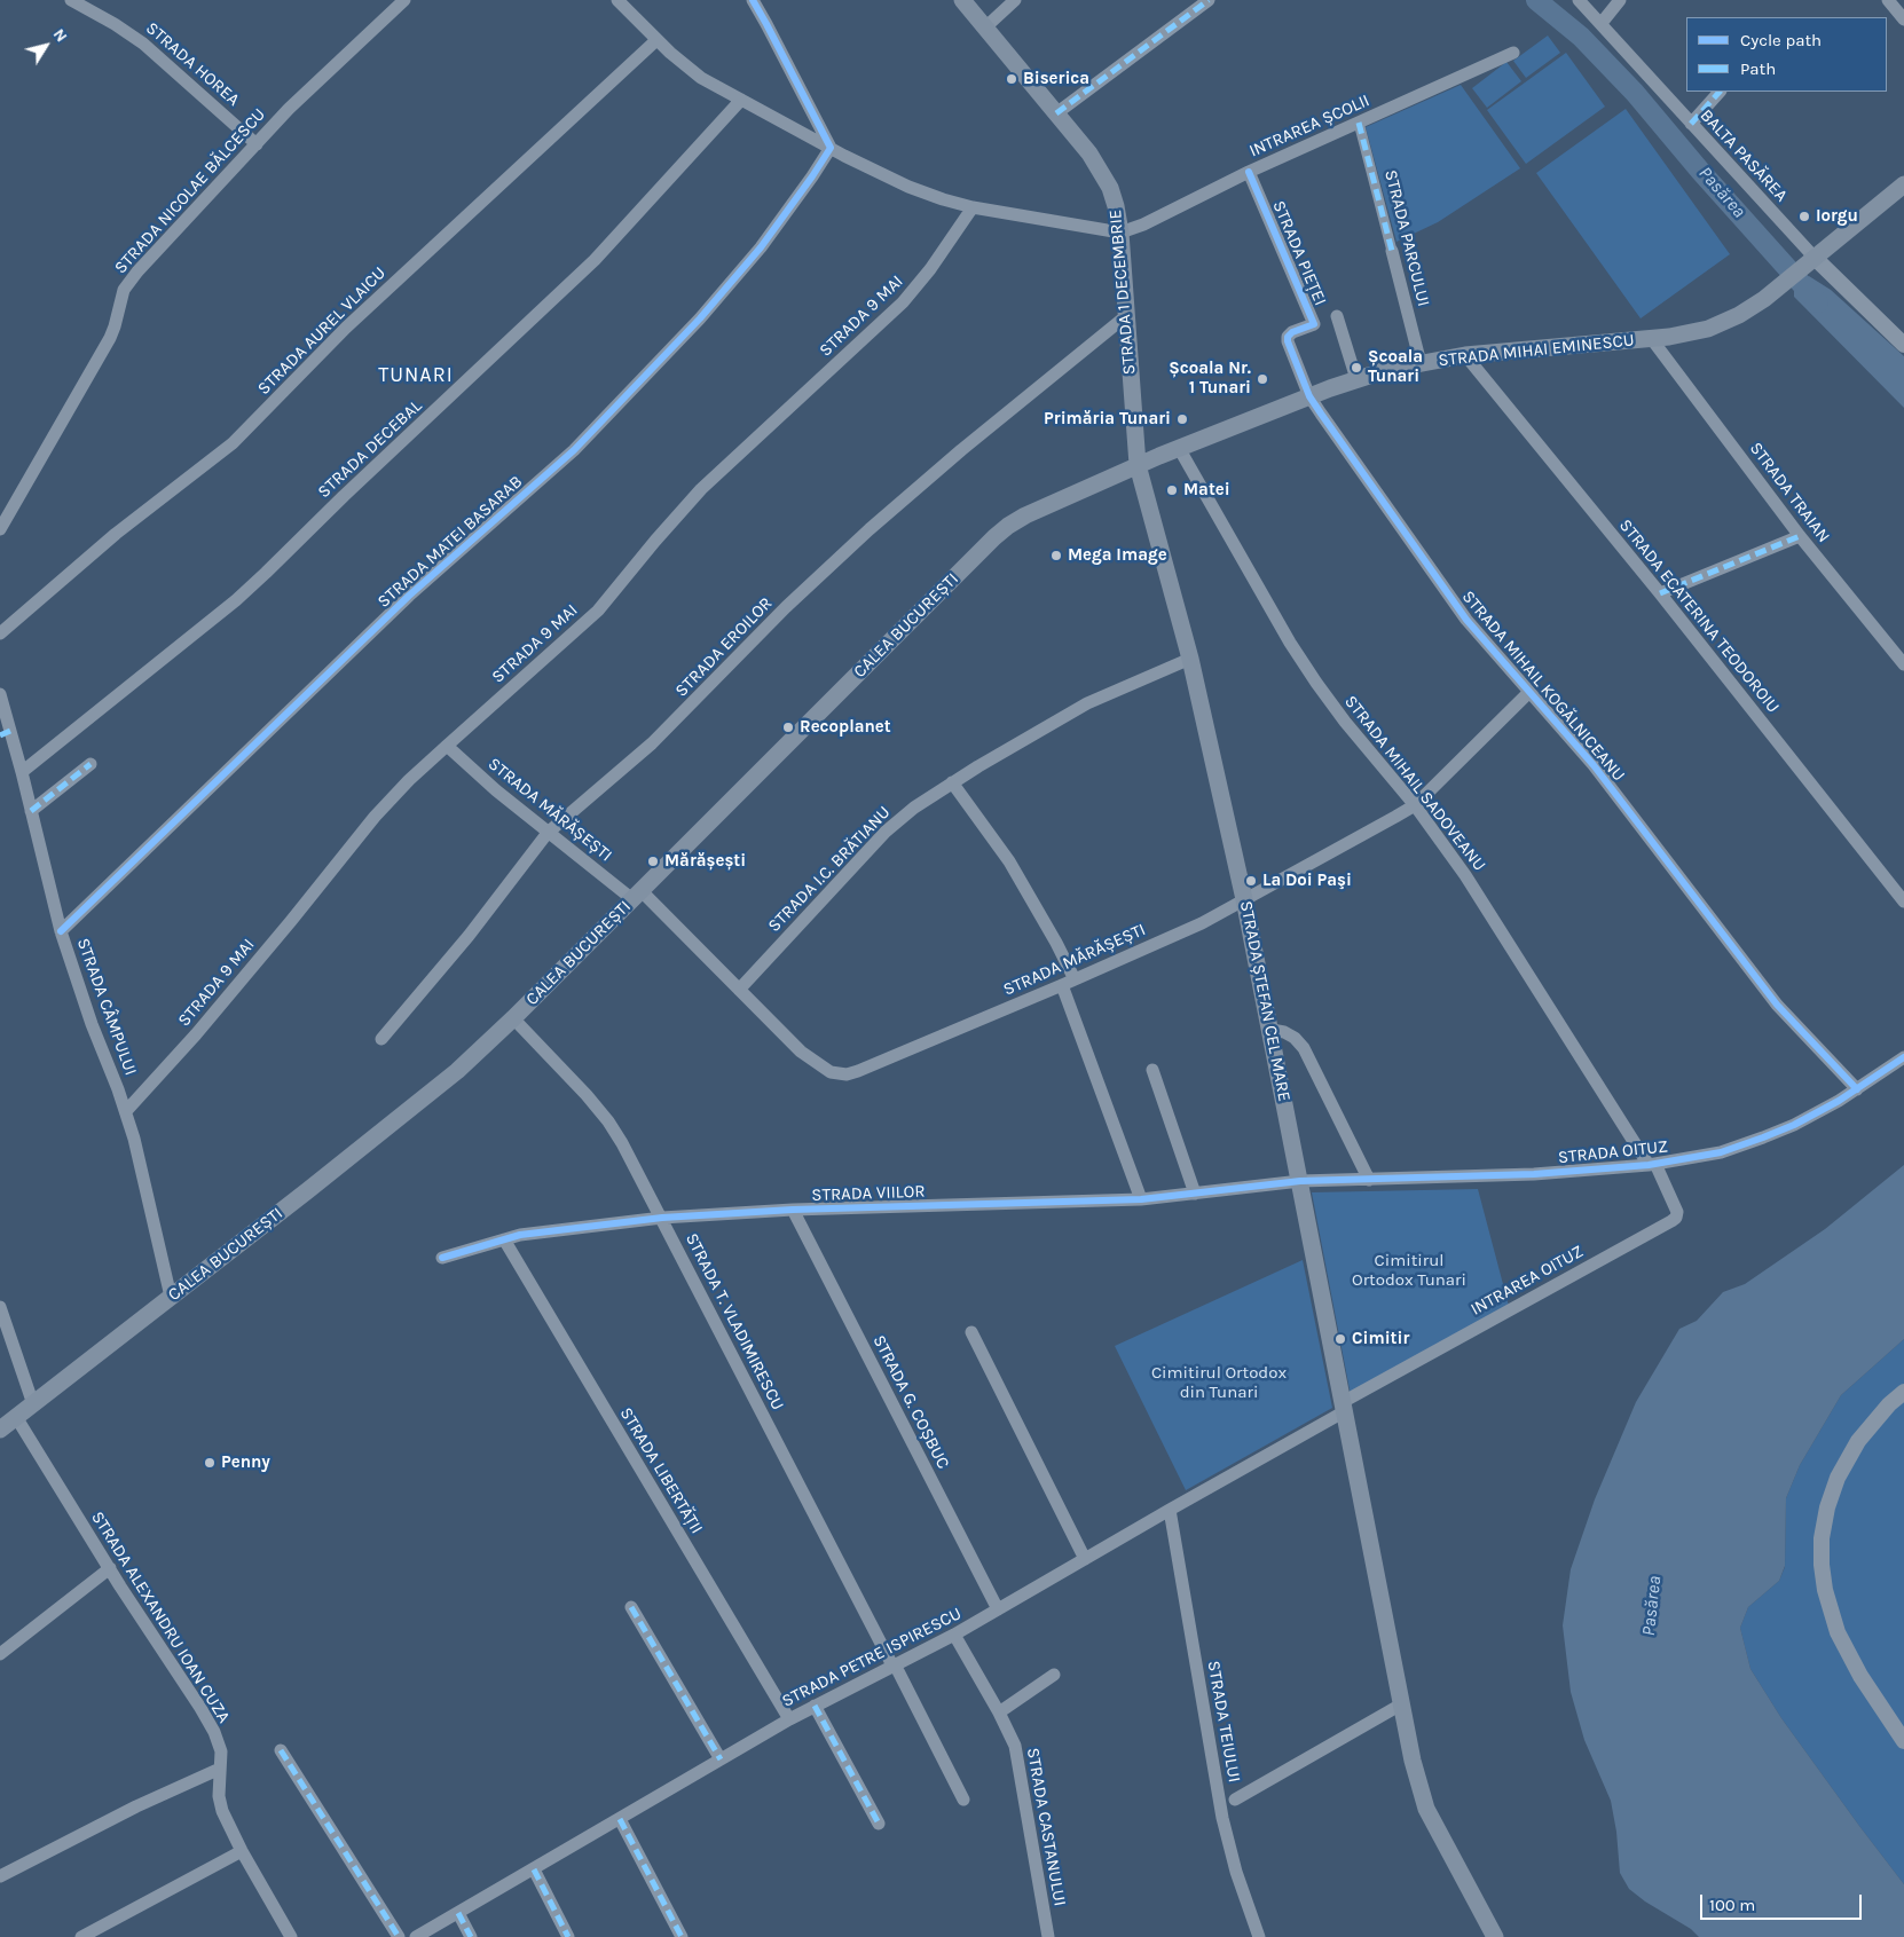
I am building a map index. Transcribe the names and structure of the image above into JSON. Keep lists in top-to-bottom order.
{
  "streets": {
    "main road": [
      "STRADA 1 DECEMBRIE",
      "STRADA MIHAI EMINESCU",
      "CALEA BUCUREȘTI",
      "STRADA ȘTEFAN CEL MARE"
    ],
    "street": [
      "STRADA HOREA",
      "INTRAREA ȘCOLII",
      "BALTA PASĂREA",
      "STRADA NICOLAE BĂLCESCU",
      "STRADA PARCULUI",
      "STRADA PIEȚEI",
      "STRADA 9 MAI",
      "STRADA AUREL VLAICU",
      "STRADA DECEBAL",
      "STRADA TRAIAN",
      "STRADA MATEI BASARAB",
      "STRADA ECATERINA TEODOROIU",
      "STRADA EROILOR",
      "STRADA MIHAIL KOGĂLNICEANU",
      "STRADA MIHAIL SADOVEANU",
      "STRADA MĂRĂȘEȘTI",
      "STRADA I.C. BRĂTIANU",
      "STRADA CÂMPULUI",
      "STRADA OITUZ",
      "STRADA VIILOR",
      "INTRAREA OITUZ",
      "STRADA T. VLADIMIRESCU",
      "STRADA G. COȘBUC",
      "STRADA LIBERTĂȚII",
      "STRADA ALEXANDRU IOAN CUZA",
      "STRADA PETRE ISPIRESCU",
      "STRADA TEIULUI",
      "STRADA CASTANULUI"
    ]
  },
  "crossings": [
    ["STRADA HOREA", "STRADA NICOLAE BĂLCESCU"],
    ["INTRAREA ȘCOLII", "STRADA PARCULUI"],
    ["INTRAREA ȘCOLII", "STRADA PIEȚEI"],
    ["INTRAREA ȘCOLII", "STRADA 1 DECEMBRIE"],
    ["BALTA PASĂREA", "STRADA MIHAI EMINESCU"],
    ["STRADA PARCULUI", "STRADA MIHAI EMINESCU"],
    ["STRADA PIEȚEI", "STRADA MIHAI EMINESCU"],
    ["STRADA PIEȚEI", "STRADA MIHAIL KOGĂLNICEANU"],
    ["STRADA 1 DECEMBRIE", "STRADA MIHAI EMINESCU"],
    ["STRADA 1 DECEMBRIE", "CALEA BUCUREȘTI"],
    ["STRADA 1 DECEMBRIE", "STRADA EROILOR"],
    ["STRADA 1 DECEMBRIE", "STRADA ȘTEFAN CEL MARE"],
    ["STRADA 9 MAI", "STRADA MĂRĂȘEȘTI"],
    ["STRADA 9 MAI", "STRADA CÂMPULUI"],
    ["STRADA MIHAI EMINESCU", "STRADA TRAIAN"],
    ["STRADA MIHAI EMINESCU", "STRADA ECATERINA TEODOROIU"],
    ["STRADA MIHAI EMINESCU", "CALEA BUCUREȘTI"],
    ["STRADA MIHAI EMINESCU", "STRADA MIHAIL KOGĂLNICEANU"],
    ["STRADA MIHAI EMINESCU", "STRADA MIHAIL SADOVEANU"],
    ["STRADA MIHAI EMINESCU", "STRADA ȘTEFAN CEL MARE"],
    ["STRADA DECEBAL", "STRADA CÂMPULUI"],
    ["STRADA MATEI BASARAB", "STRADA CÂMPULUI"],
    ["CALEA BUCUREȘTI", "STRADA MĂRĂȘEȘTI"],
    ["CALEA BUCUREȘTI", "STRADA ȘTEFAN CEL MARE"],
    ["CALEA BUCUREȘTI", "STRADA CÂMPULUI"],
    ["CALEA BUCUREȘTI", "STRADA T. VLADIMIRESCU"],
    ["CALEA BUCUREȘTI", "STRADA ALEXANDRU IOAN CUZA"],
    ["STRADA EROILOR", "STRADA MĂRĂȘEȘTI"],
    ["STRADA MIHAIL KOGĂLNICEANU", "STRADA MĂRĂȘEȘTI"],
    ["STRADA MIHAIL KOGĂLNICEANU", "STRADA OITUZ"],
    ["STRADA MIHAIL SADOVEANU", "STRADA MĂRĂȘEȘTI"],
    ["STRADA MIHAIL SADOVEANU", "STRADA OITUZ"],
    ["STRADA MIHAIL SADOVEANU", "INTRAREA OITUZ"],
    ["STRADA MĂRĂȘEȘTI", "STRADA I.C. BRĂTIANU"],
    ["STRADA MĂRĂȘEȘTI", "STRADA ȘTEFAN CEL MARE"],
    ["STRADA I.C. BRĂTIANU", "STRADA ȘTEFAN CEL MARE"],
    ["STRADA ȘTEFAN CEL MARE", "STRADA OITUZ"],
    ["STRADA ȘTEFAN CEL MARE", "STRADA VIILOR"],
    ["STRADA ȘTEFAN CEL MARE", "INTRAREA OITUZ"],
    ["STRADA ȘTEFAN CEL MARE", "STRADA PETRE ISPIRESCU"],
    ["STRADA OITUZ", "STRADA VIILOR"],
    ["STRADA OITUZ", "INTRAREA OITUZ"],
    ["STRADA VIILOR", "STRADA T. VLADIMIRESCU"],
    ["STRADA VIILOR", "STRADA G. COȘBUC"],
    ["STRADA VIILOR", "STRADA LIBERTĂȚII"],
    ["INTRAREA OITUZ", "STRADA PETRE ISPIRESCU"],
    ["STRADA T. VLADIMIRESCU", "STRADA PETRE ISPIRESCU"],
    ["STRADA G. COȘBUC", "STRADA PETRE ISPIRESCU"],
    ["STRADA LIBERTĂȚII", "STRADA PETRE ISPIRESCU"],
    ["STRADA PETRE ISPIRESCU", "STRADA TEIULUI"],
    ["STRADA PETRE ISPIRESCU", "STRADA CASTANULUI"]
  ],
  "districts": ["TUNARI"],
  "water": ["Pasărea"],
  "parks": ["Cimitirul Ortodox Tunari", "Cimitirul Ortodox din Tunari"],
  "places": [
    "Biserica",
    "Iorgu",
    "Școala Tunari",
    "Școala Nr. 1 Tunari",
    "Primăria Tunari",
    "Matei",
    "Mega Image",
    "Recoplanet",
    "Mărășești",
    "La Doi Paşi",
    "Cimitir",
    "Penny"
  ],
  "legend": ["Cycle path", "Path"],
  "scale_bar": "100 m",
  "north": "top right"
}
